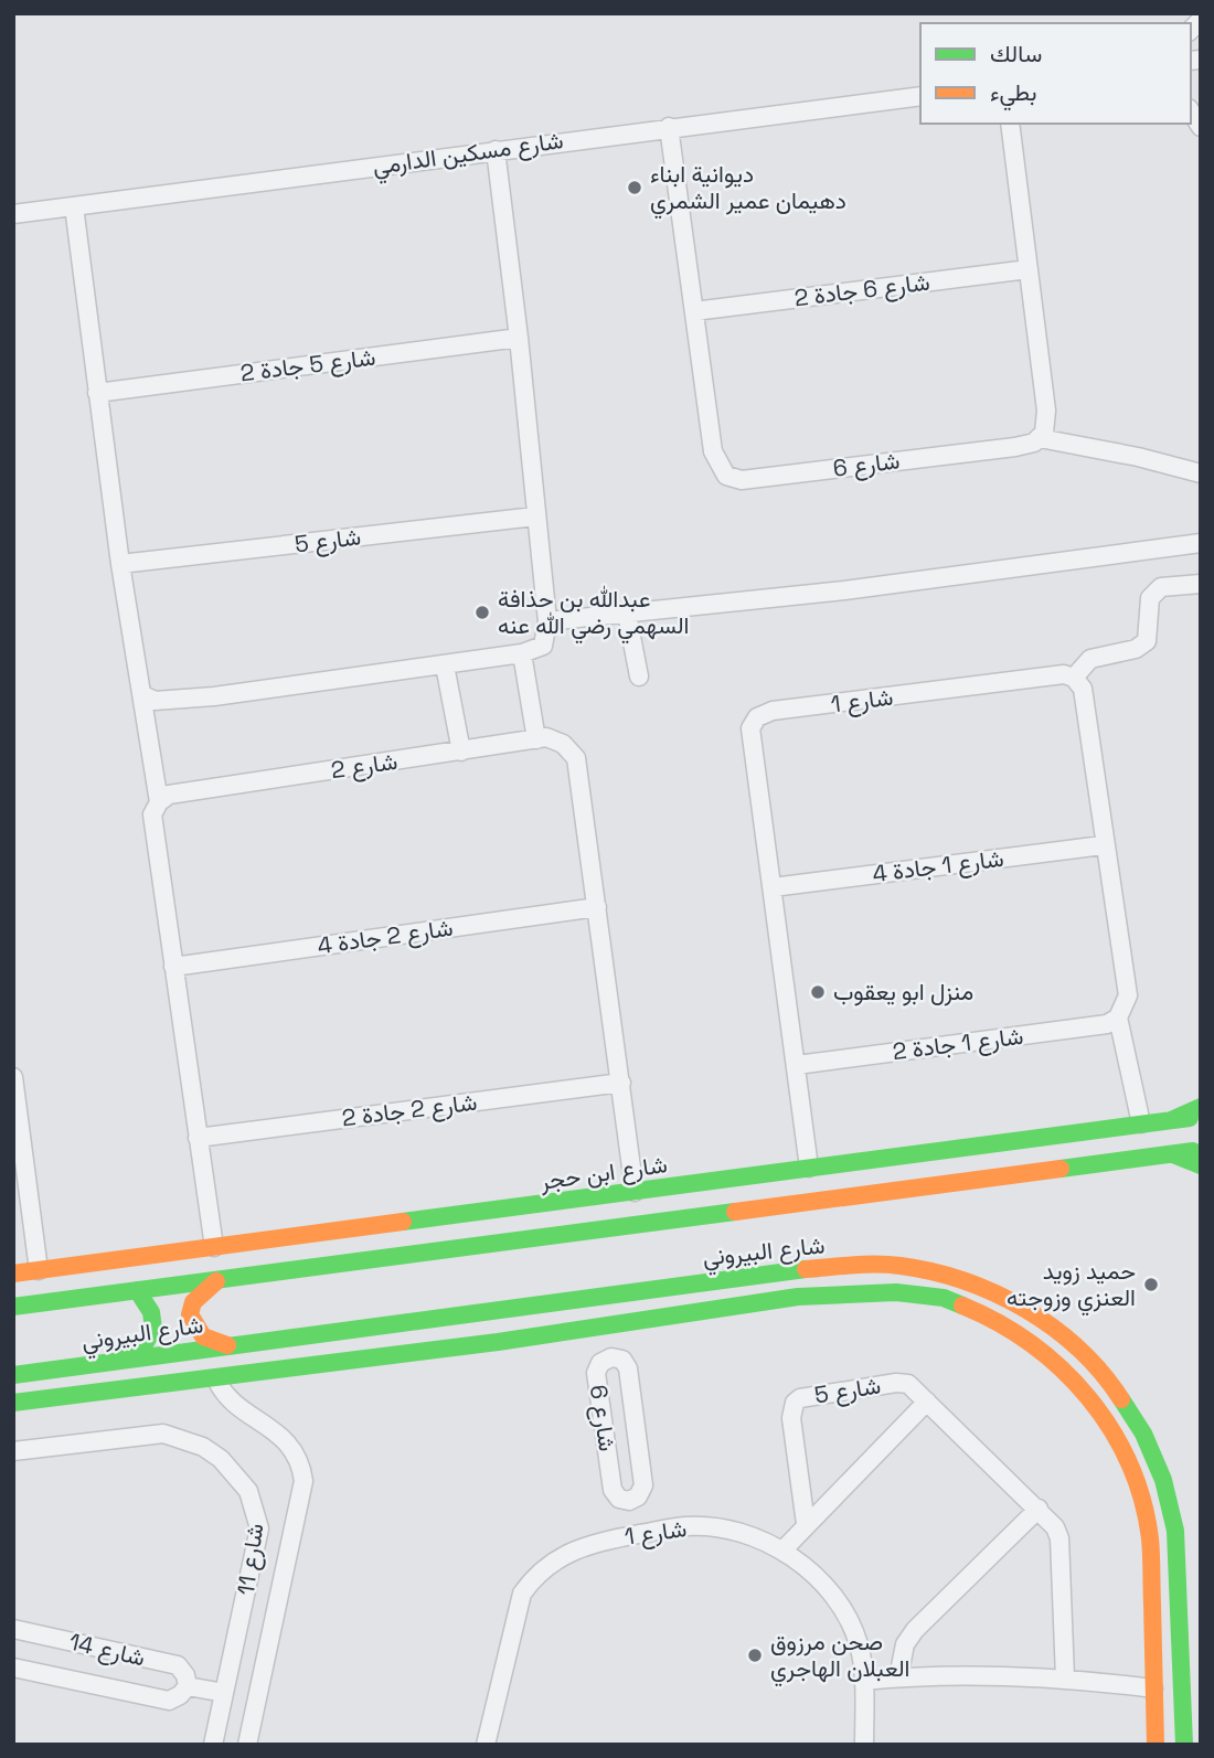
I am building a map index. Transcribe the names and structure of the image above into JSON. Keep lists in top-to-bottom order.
{
  "streets": {
    "street": [
      "شارع مسكين الدارمي",
      "شارع 6 جادة 2",
      "شارع 5 جادة 2",
      "شارع 6",
      "شارع 5",
      "شارع 1",
      "شارع 2",
      "شارع 1 جادة 4",
      "شارع 2 جادة 4",
      "شارع 1 جادة 2",
      "شارع 2 جادة 2",
      "شارع ابن حجر",
      "شارع البيروني",
      "شارع 11",
      "شارع 14"
    ]
  },
  "crossings": [
    ["شارع مسكين الدارمي", "شارع 6"],
    ["شارع 6 جادة 2", "شارع 6"],
    ["شارع 6", "شارع 1"],
    ["شارع 5", "شارع 1"],
    ["شارع 1", "شارع 1 جادة 4"],
    ["شارع 1", "شارع 1 جادة 2"],
    ["شارع 1", "شارع ابن حجر"],
    ["شارع 2", "شارع 2 جادة 4"],
    ["شارع 2", "شارع 2 جادة 2"],
    ["شارع 2", "شارع ابن حجر"],
    ["شارع 11", "شارع 14"]
  ],
  "places": [
    "ديوانية ابناء دهيمان عمير الشمري",
    "عبدالله بن حذافة السهمي رضي الله عنه",
    "منزل ابو يعقوب",
    "حميد زويد العنزي وزوجته",
    "صحن مرزوق العبلان الهاجري"
  ],
  "legend": ["سالك", "بطيء"]
}
